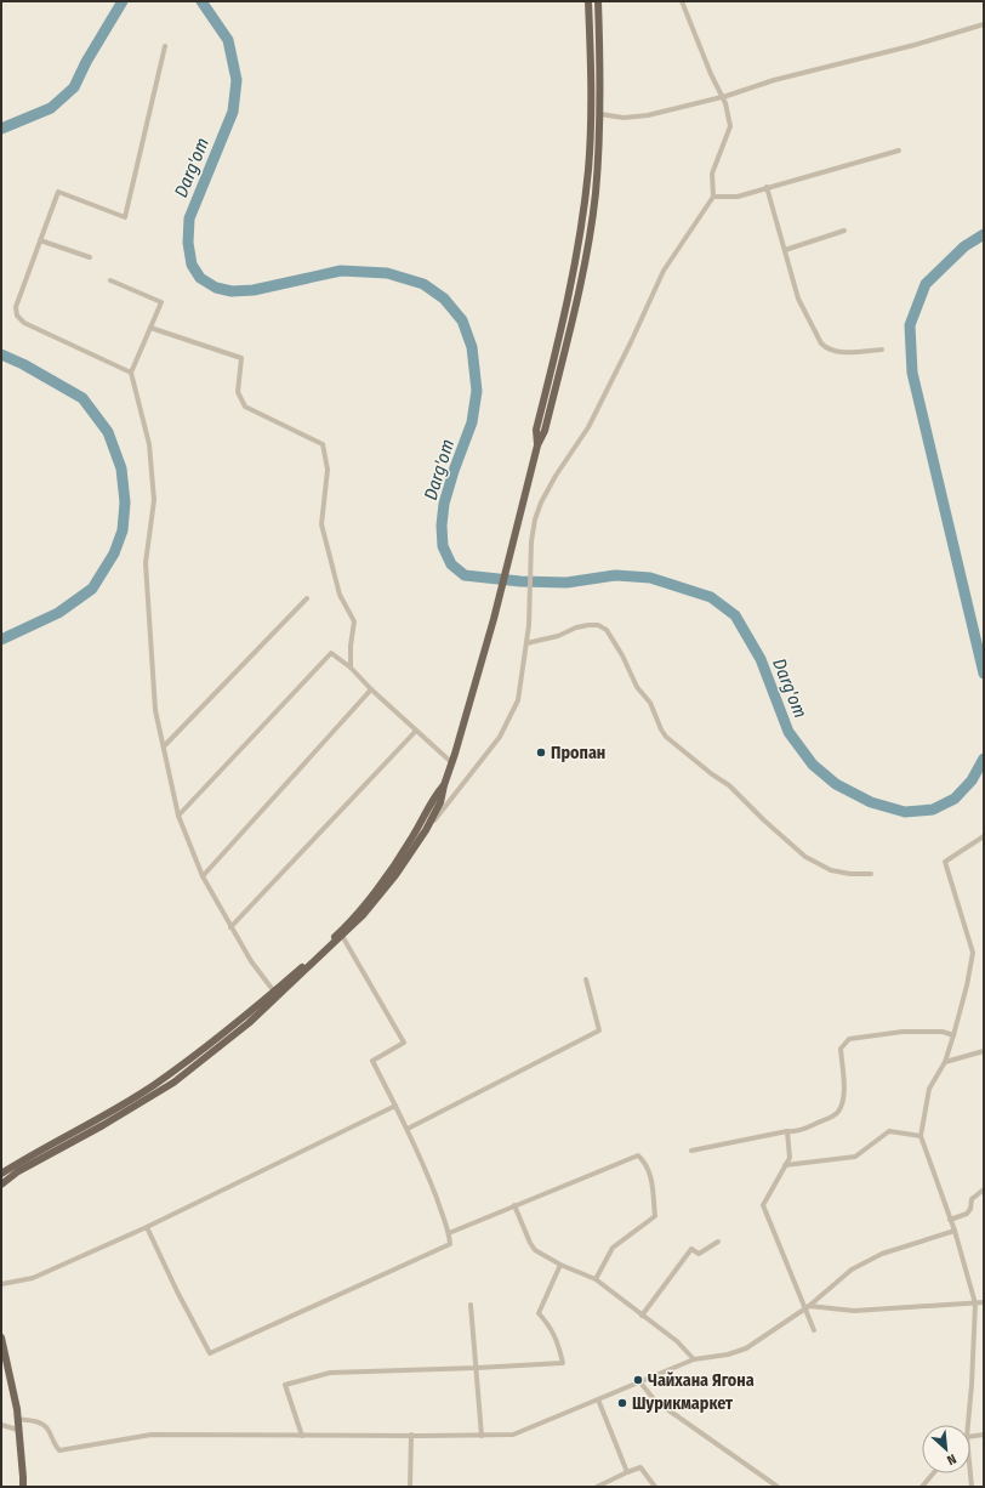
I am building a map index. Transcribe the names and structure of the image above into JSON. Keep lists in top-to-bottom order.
{
  "water": ["Darg'om"],
  "places": ["Пропан", "Чайхана Ягона", "Шурикмаркет"],
  "north": "bottom right"
}
